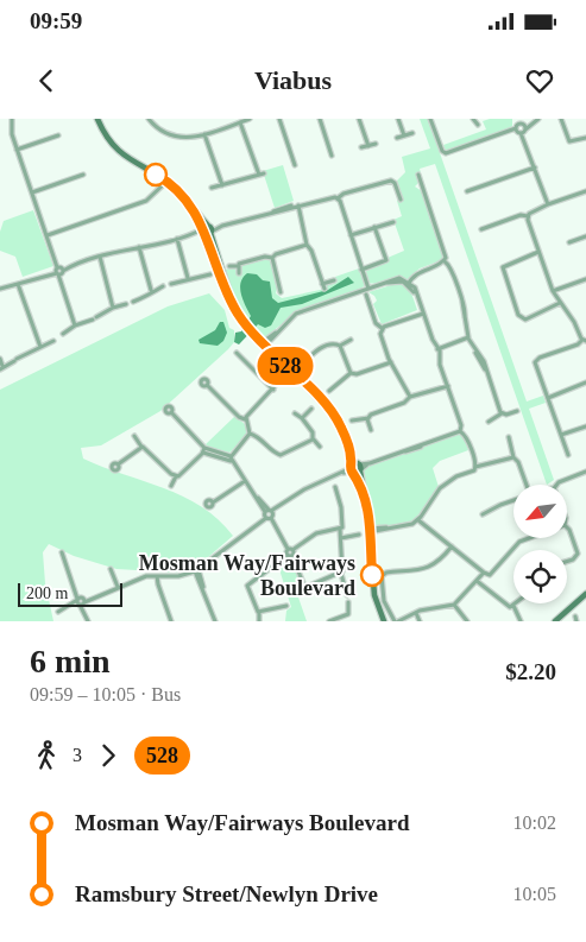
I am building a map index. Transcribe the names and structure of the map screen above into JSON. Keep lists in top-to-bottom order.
{
  "places": ["Mosman Way/Fairways Boulevard"],
  "lines": ["bus line 528"],
  "scale_bar": "200 m",
  "north": "bottom left",
  "page": {
    "status": "09:59",
    "header": "Viabus",
    "on_map": "528",
    "scale": "200 m",
    "heading": ["6 min", "09:59 – 10:05 · Bus", "$2.20"],
    "legs": ["3", "528"],
    "list": [
      {
        "name": "Mosman Way/Fairways Boulevard",
        "value": "10:02"
      },
      {
        "name": "Ramsbury Street/Newlyn Drive",
        "value": "10:05"
      }
    ]
  }
}
